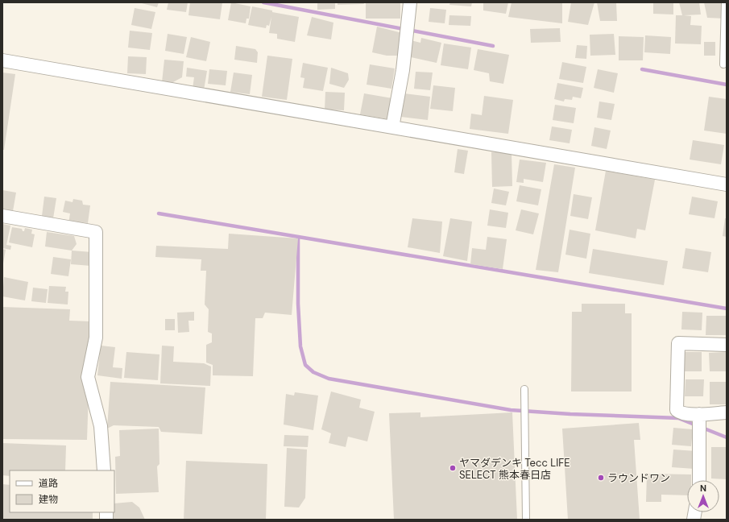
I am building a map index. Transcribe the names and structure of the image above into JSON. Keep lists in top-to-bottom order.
{
  "places": ["ヤマダデンキ Tecc LIFE SELECT 熊本春日店", "ラウンドワン"],
  "legend": ["道路", "建物"],
  "north": "top"
}
